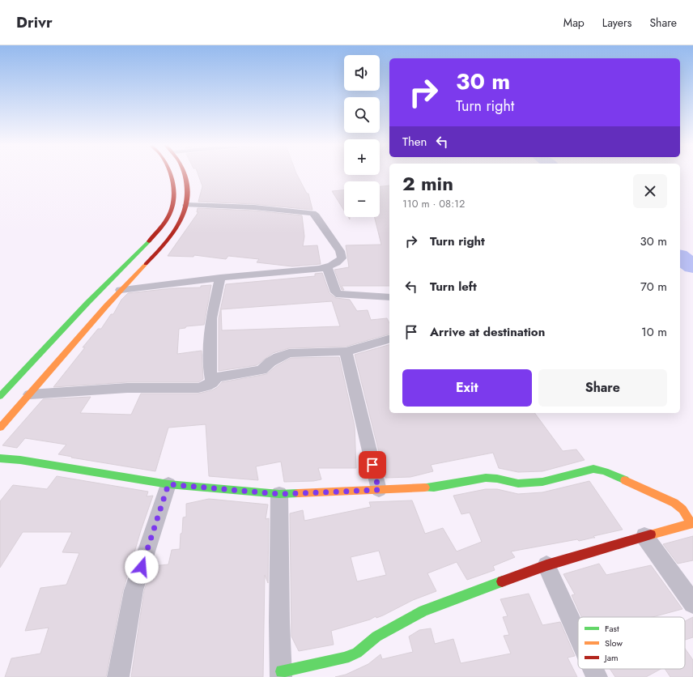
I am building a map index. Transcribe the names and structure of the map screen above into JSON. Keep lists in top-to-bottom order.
{
  "legend": ["Fast", "Slow", "Jam"],
  "page": {
    "header": "Drivr",
    "nav": ["Map", "Layers", "Share"],
    "map_buttons": ["+", "−"],
    "turn": ["30 m", "Turn right"],
    "then": "Then",
    "heading": ["2 min", "110 m · 08:12"],
    "list": [
      {
        "name": "Turn right",
        "value": "30 m"
      },
      {
        "name": "Turn left",
        "value": "70 m"
      },
      {
        "name": "Arrive at destination",
        "value": "10 m"
      }
    ],
    "buttons": ["Exit", "Share"]
  }
}
